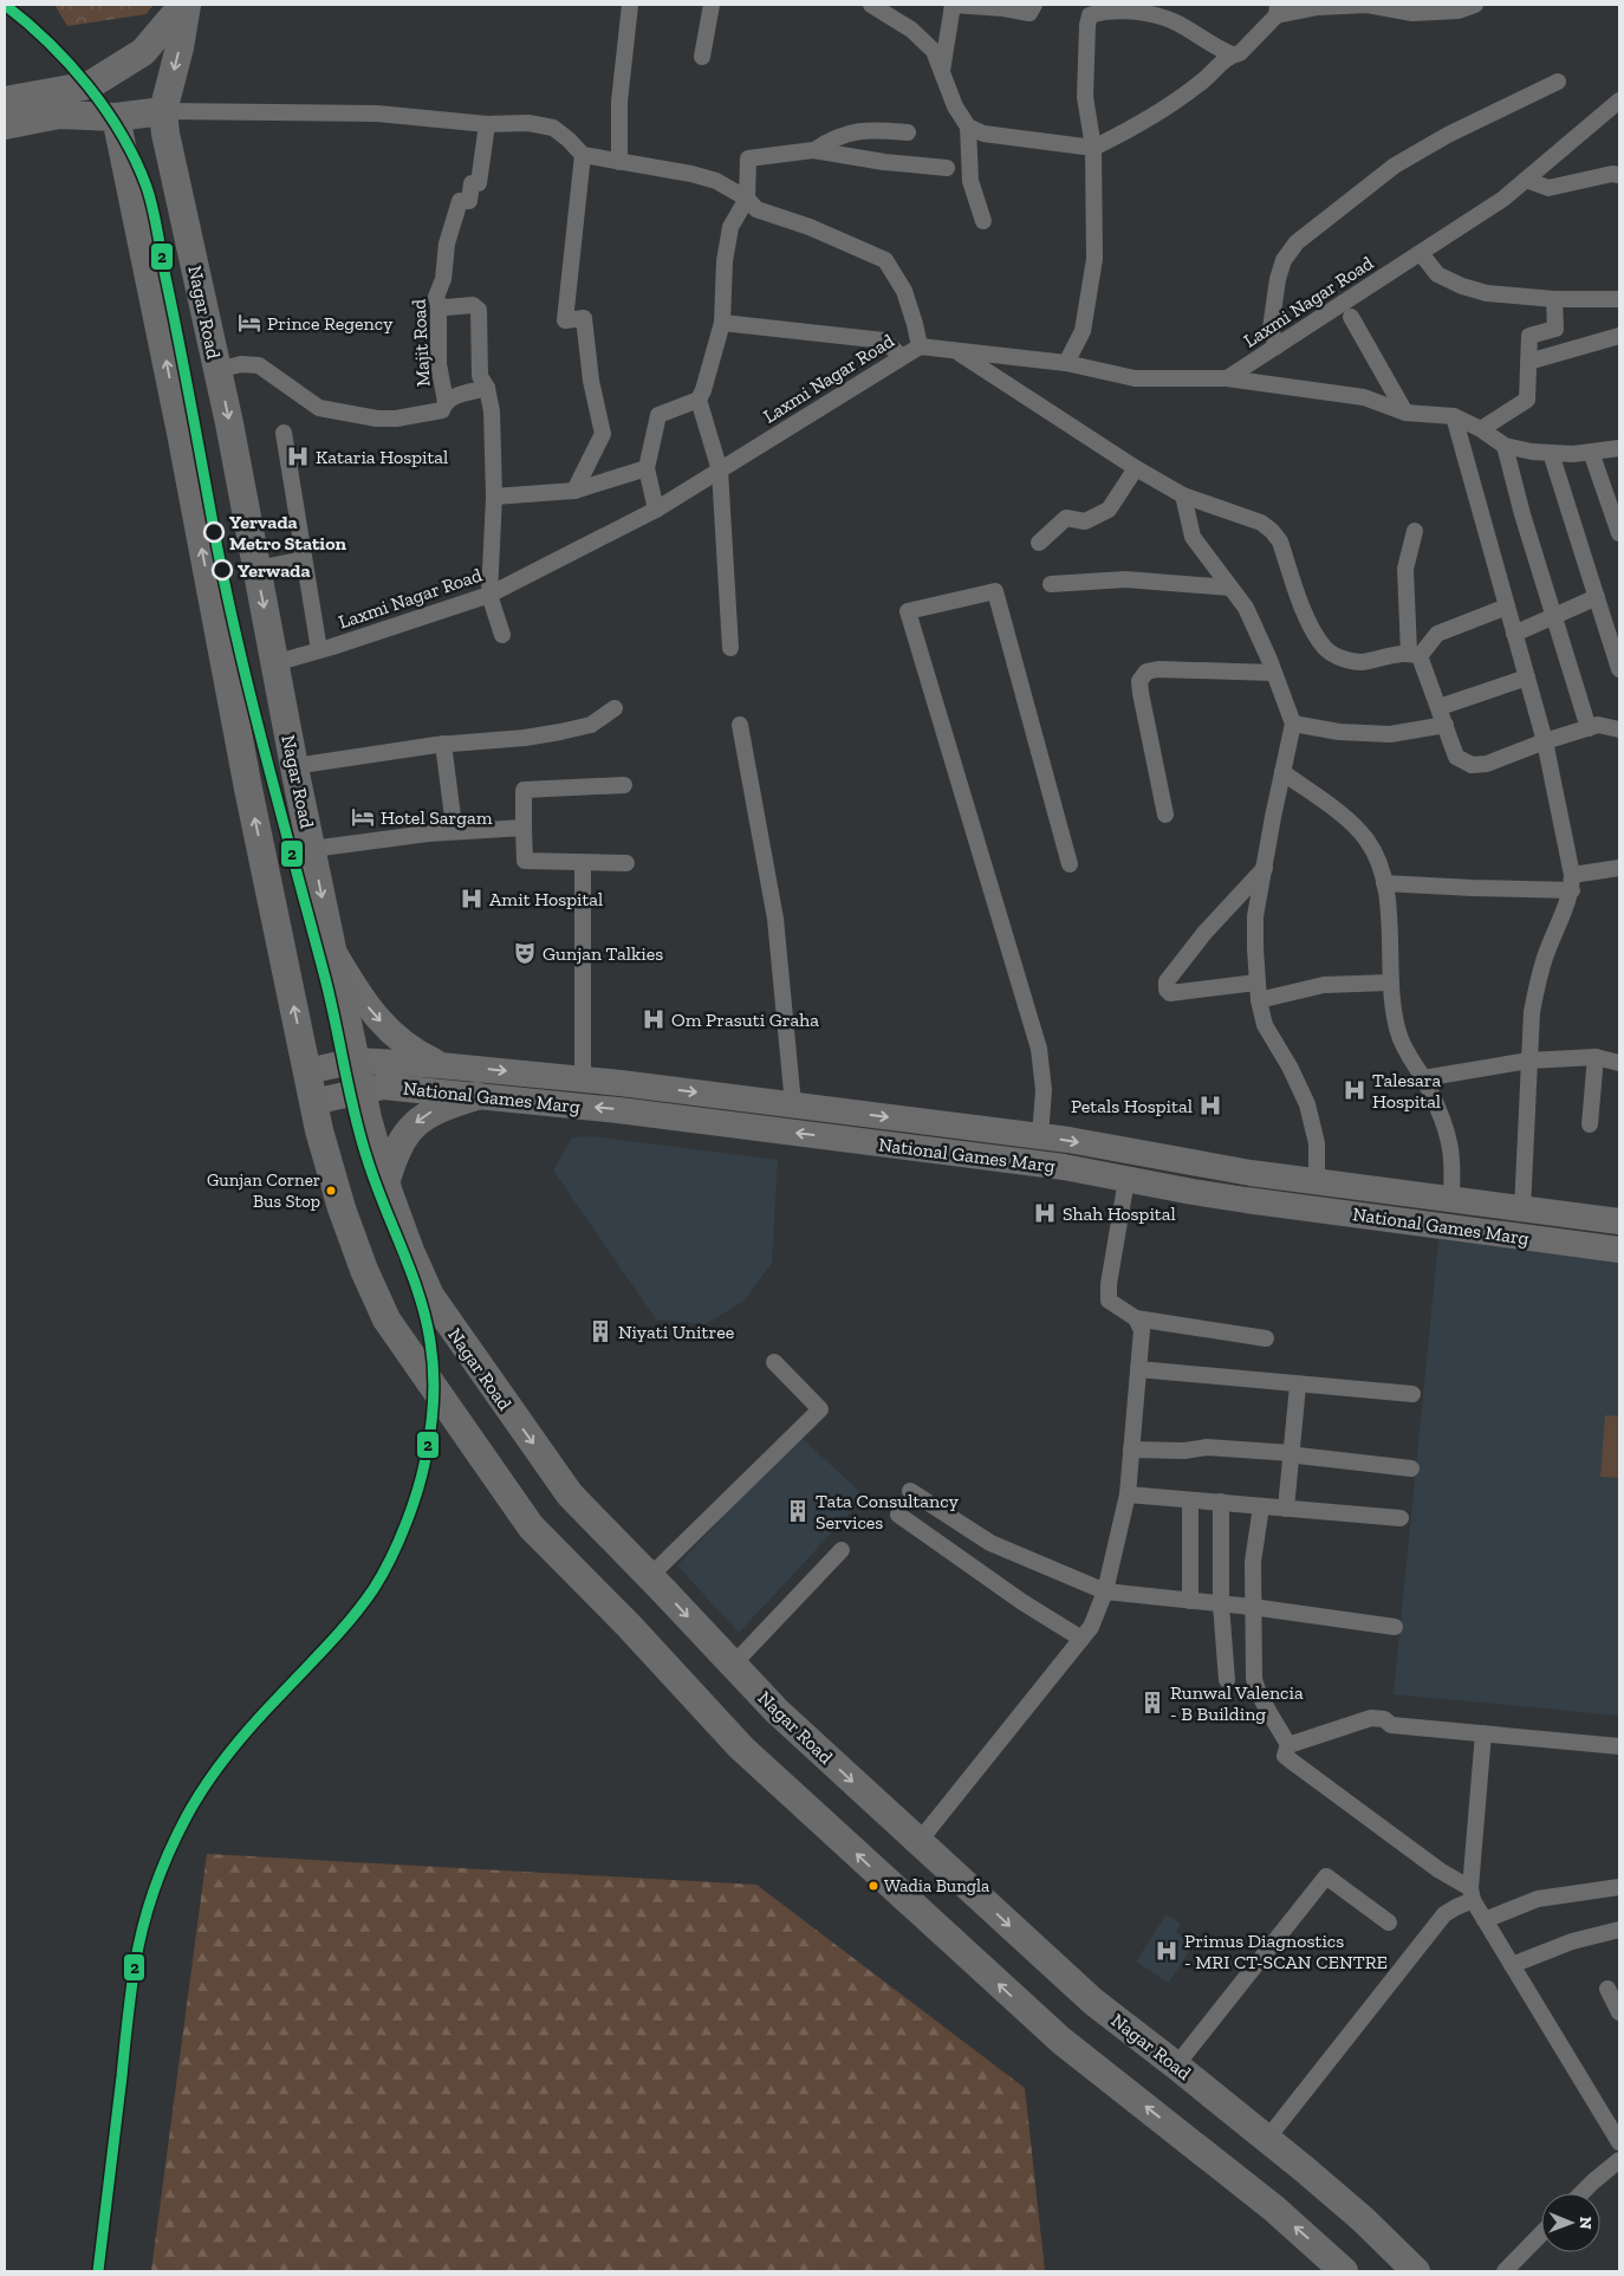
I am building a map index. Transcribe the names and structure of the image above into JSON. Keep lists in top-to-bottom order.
{
  "streets": {
    "highway": ["Nagar Road"],
    "main road": ["National Games Marg"],
    "street": ["Laxmi Nagar Road", "Majit Road"]
  },
  "crossings": [
    ["Laxmi Nagar Road", "Nagar Road"],
    ["Nagar Road", "National Games Marg"]
  ],
  "places": {
    "hotel": ["Prince Regency", "Hotel Sargam"],
    "hospital": [
      "Kataria Hospital",
      "Amit Hospital",
      "Om Prasuti Graha",
      "Talesara Hospital",
      "Petals Hospital",
      "Shah Hospital",
      "Primus Diagnostics - MRI CT-SCAN CENTRE"
    ],
    "other": [
      "Yervada Metro Station",
      "Yerwada",
      "Gunjan Corner Bus Stop",
      "Wadia Bungla"
    ],
    "theatre": ["Gunjan Talkies"],
    "building": ["Niyati Unitree", "Tata Consultancy Services", "Runwal Valencia - B Building"]
  },
  "lines": ["transit line 2"],
  "north": "right"
}
